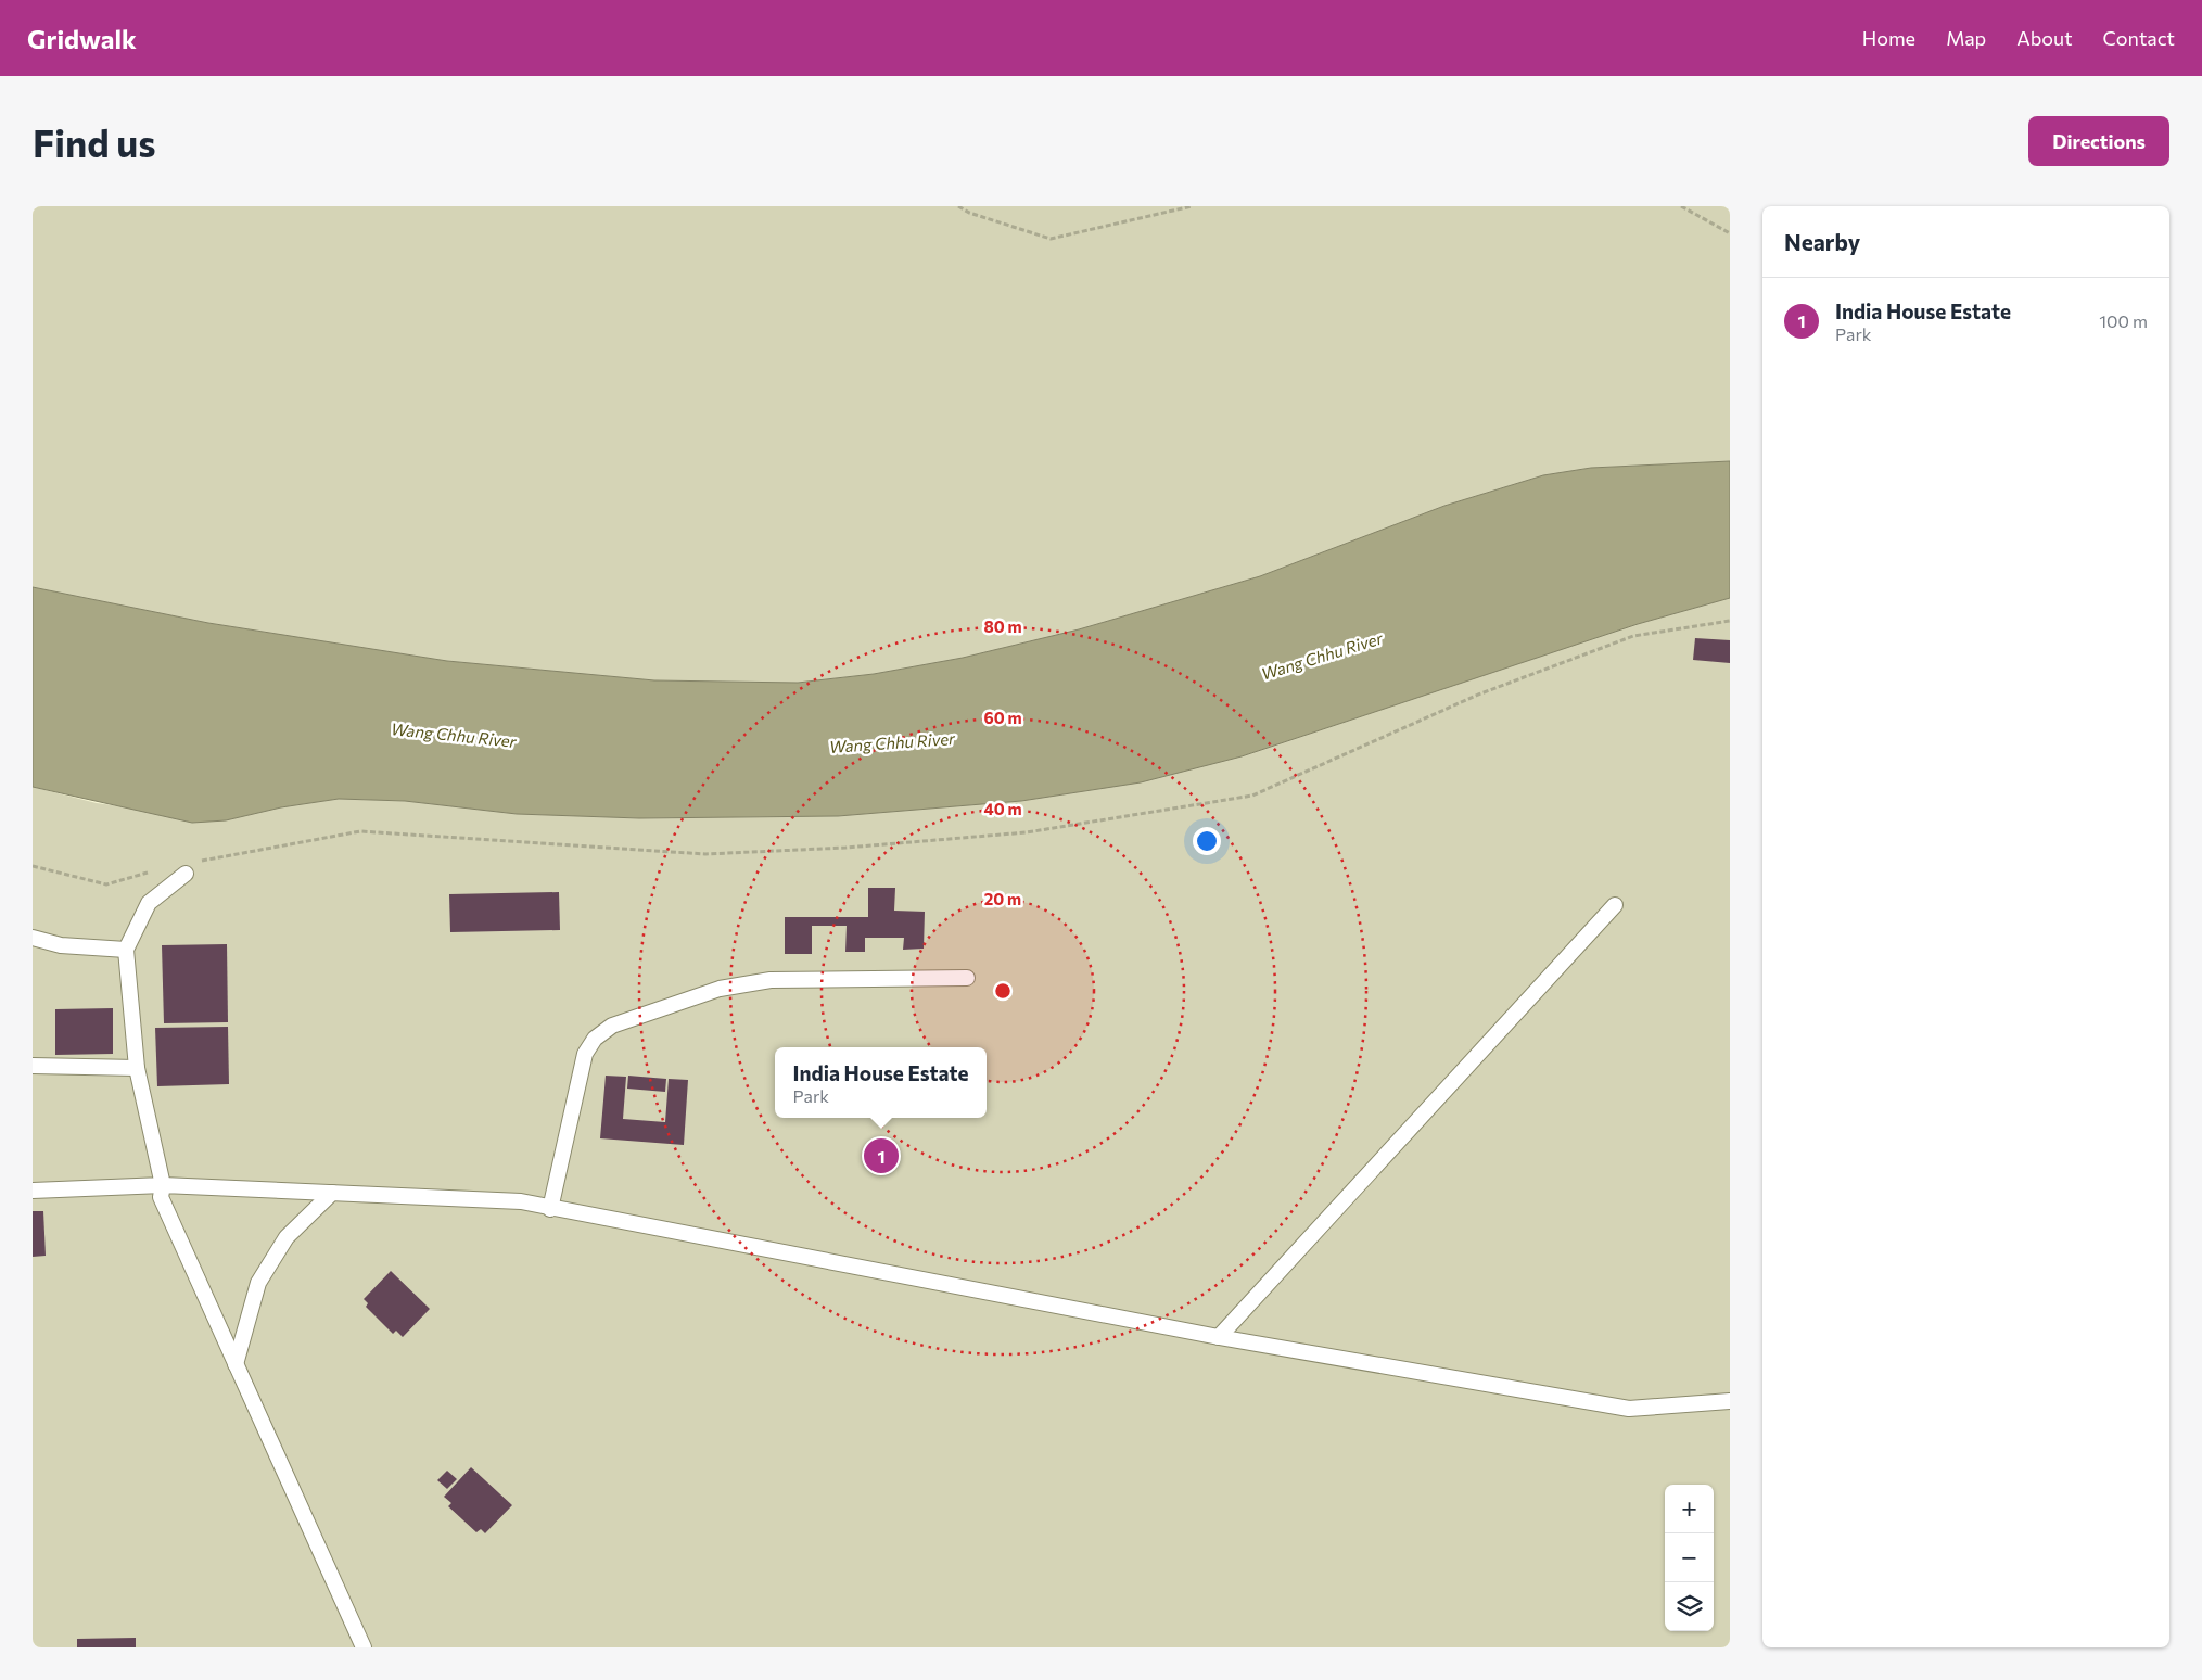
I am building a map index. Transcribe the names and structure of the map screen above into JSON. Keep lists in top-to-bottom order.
{
  "water": ["Wang Chhu River"],
  "page": {
    "header": "Gridwalk",
    "nav": [
      "Home",
      "Map",
      "About",
      "Contact"
    ],
    "buttons": "Directions",
    "title": "Find us",
    "heading": "Nearby",
    "list": [
      {
        "mark": "1",
        "name": "India House Estate",
        "note": "Park",
        "value": "100 m"
      }
    ],
    "popup": ["India House Estate", "Park"],
    "pins": "1",
    "map_buttons": ["+", "−"]
  },
  "rings": [
    "80 m",
    "60 m",
    "40 m",
    "20 m"
  ]
}
